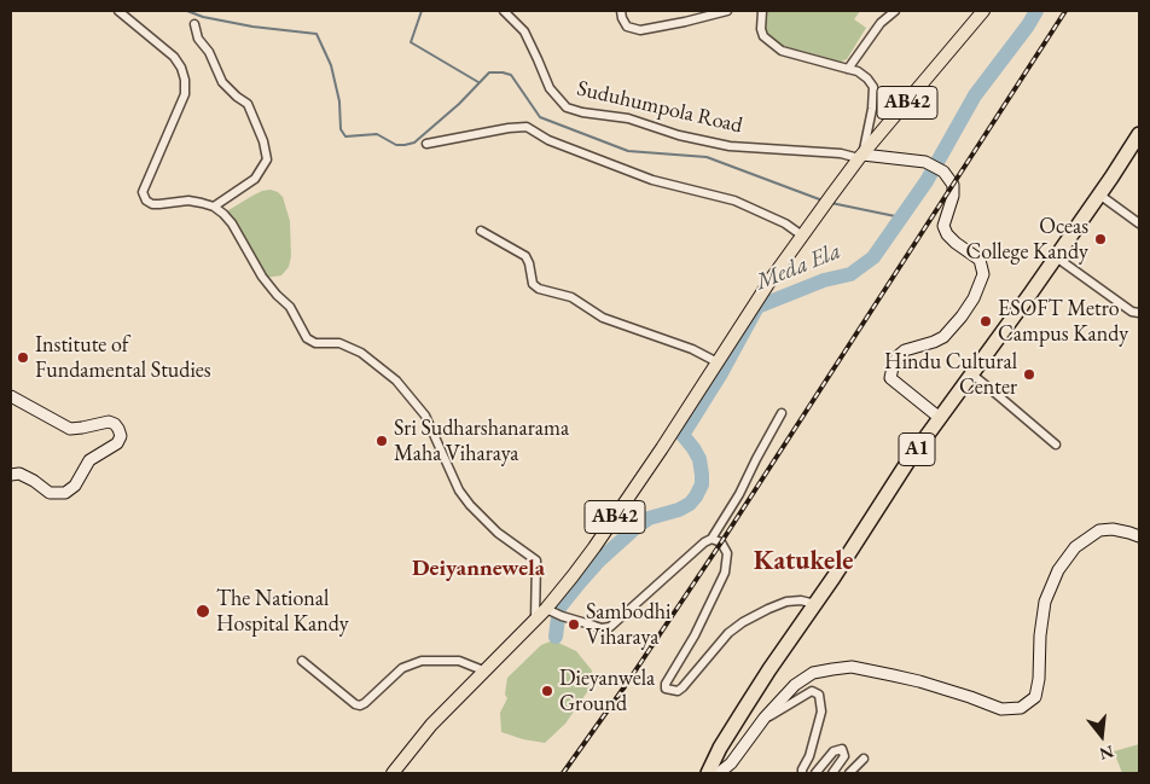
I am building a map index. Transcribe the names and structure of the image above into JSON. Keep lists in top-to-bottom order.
{
  "streets": {
    "highway": ["A1"],
    "main road": ["AB42"],
    "street": ["Suduhumpola Road"]
  },
  "crossings": [
    ["AB42", "Suduhumpola Road"]
  ],
  "districts": ["Katukele", "Deiyannewela"],
  "water": ["Meda Ela"],
  "places": [
    "Oceas College Kandy",
    "ESOFT Metro Campus Kandy",
    "Institute of Fundamental Studies",
    "Hindu Cultural Center",
    "Sri Sudharshanarama Maha Viharaya",
    "The National Hospital Kandy",
    "Sambodhi Viharaya",
    "Dieyanwela Ground"
  ],
  "north": "bottom"
}
